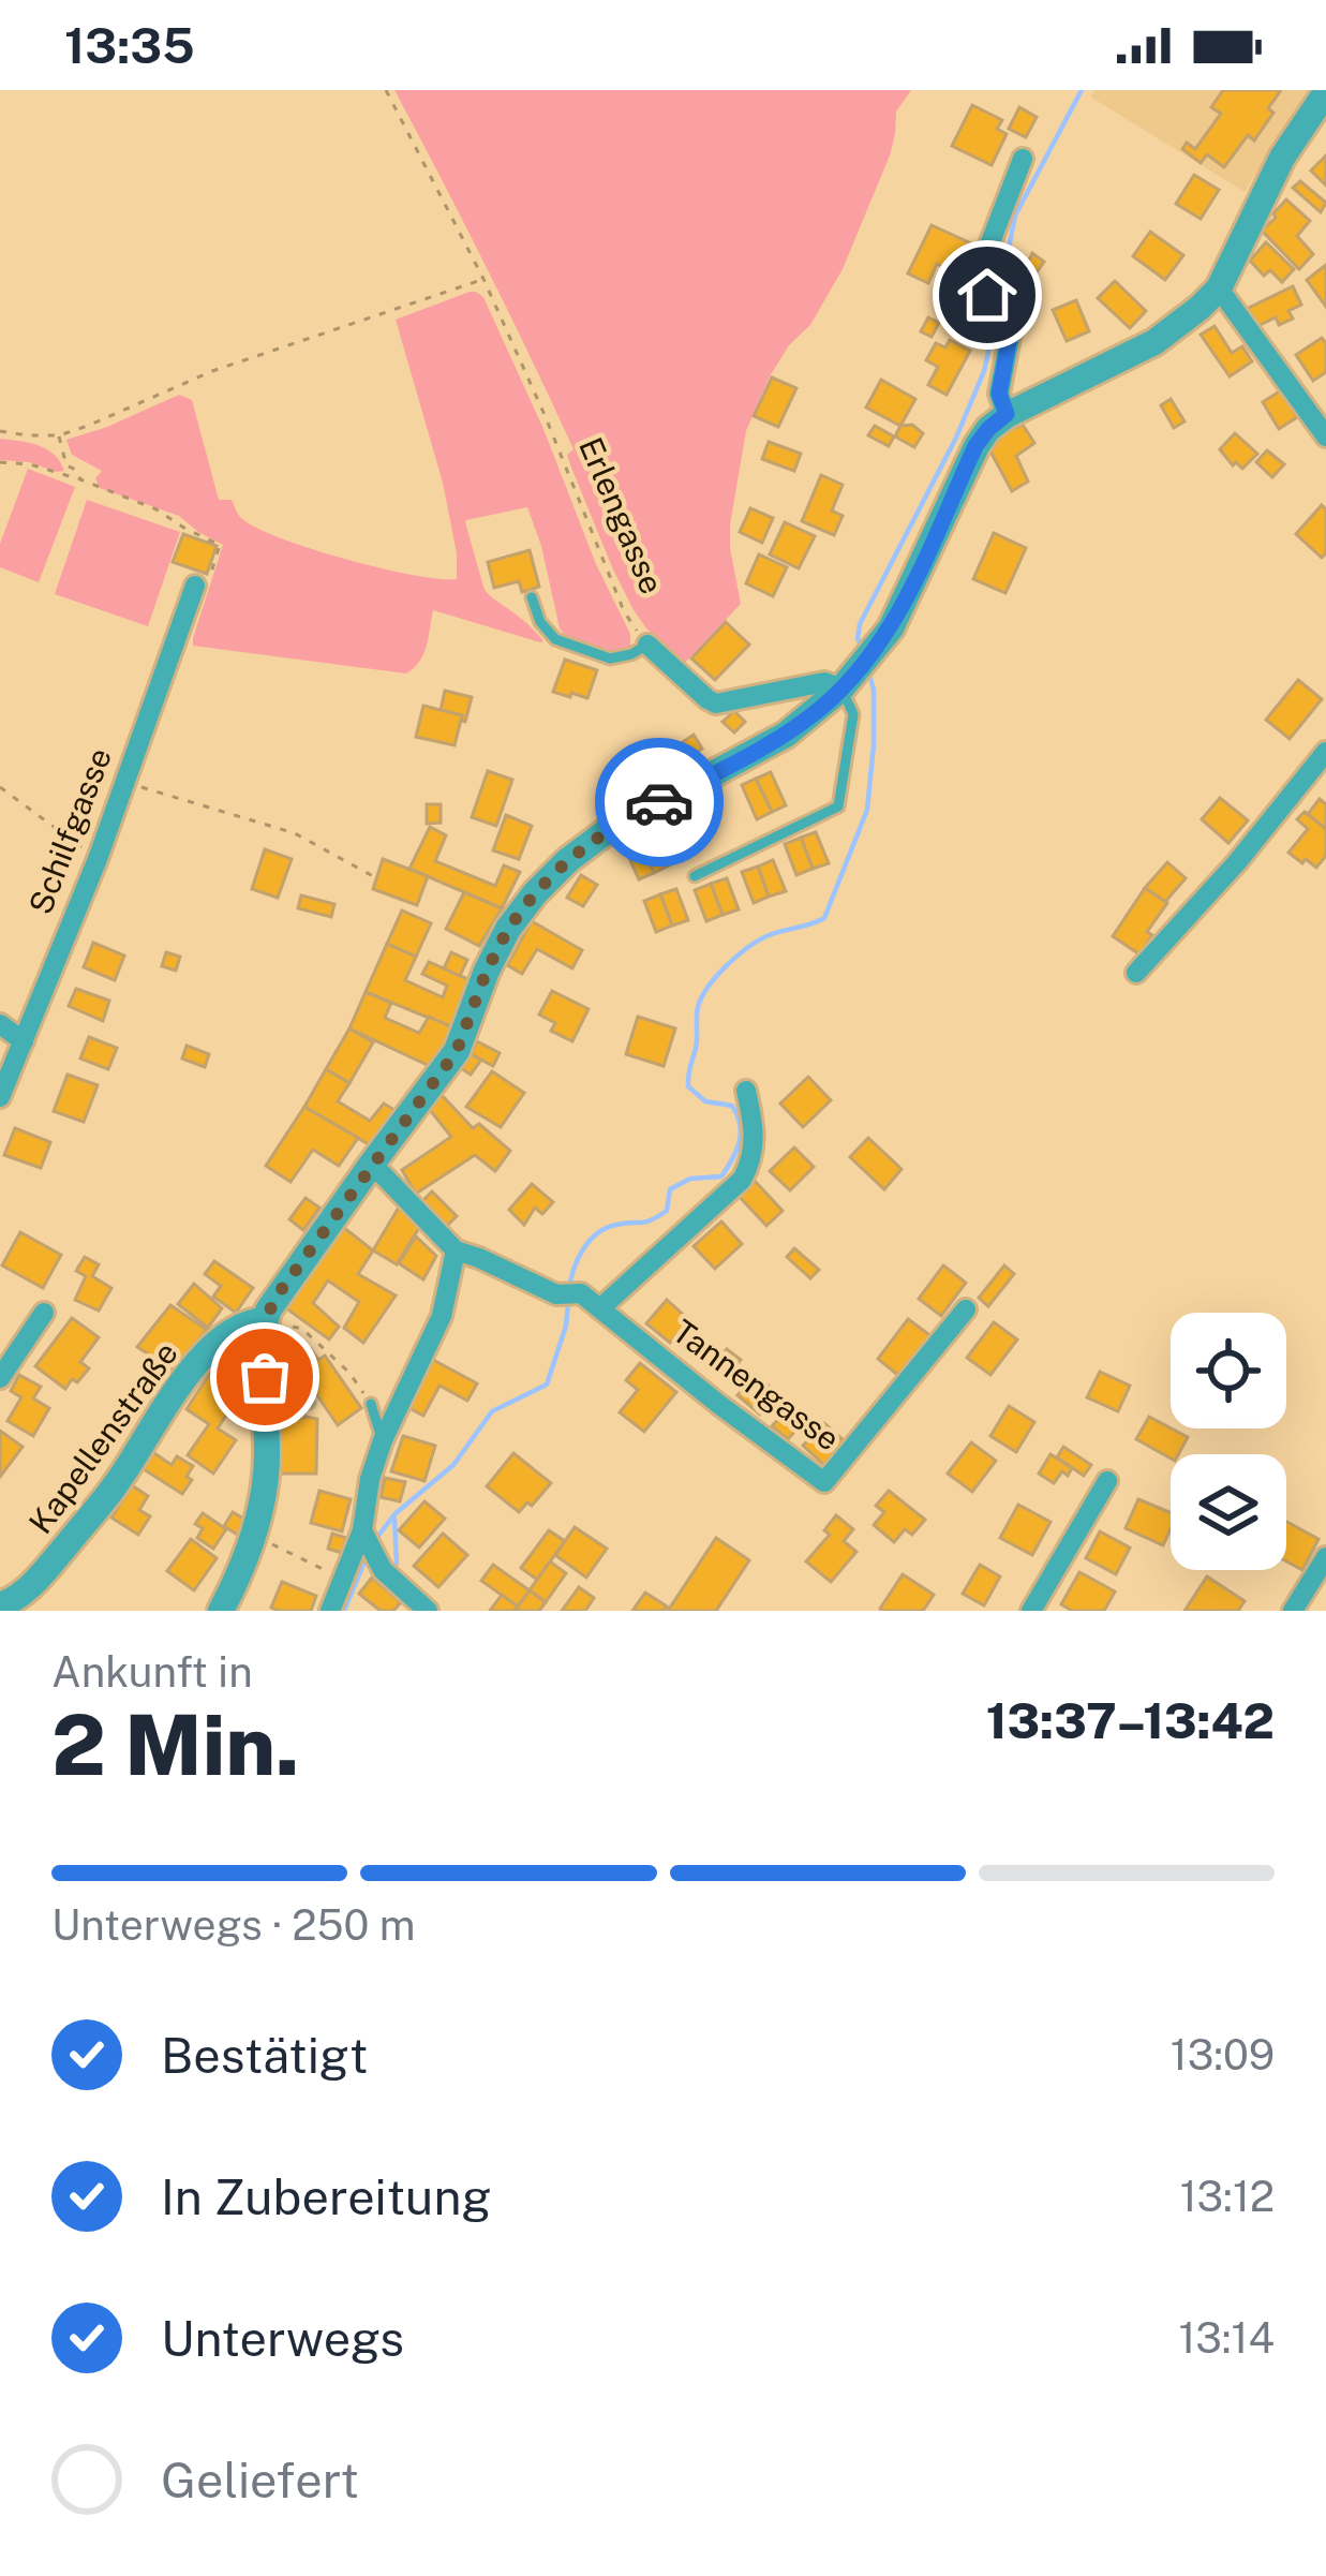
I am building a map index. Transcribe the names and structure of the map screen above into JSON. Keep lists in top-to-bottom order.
{
  "streets": {
    "street": [
      "Erlengasse",
      "Schilfgasse",
      "Tannengasse",
      "Kapellenstraße"
    ]
  },
  "page": {
    "status": "13:35",
    "heading": ["2 Min.", "Ankunft in", "13:37–13:42"],
    "bar": "Unterwegs · 250 m",
    "list": [
      ["Bestätigt", "13:09"],
      ["In Zubereitung", "13:12"],
      ["Unterwegs", "13:14"],
      "Geliefert"
    ]
  }
}
